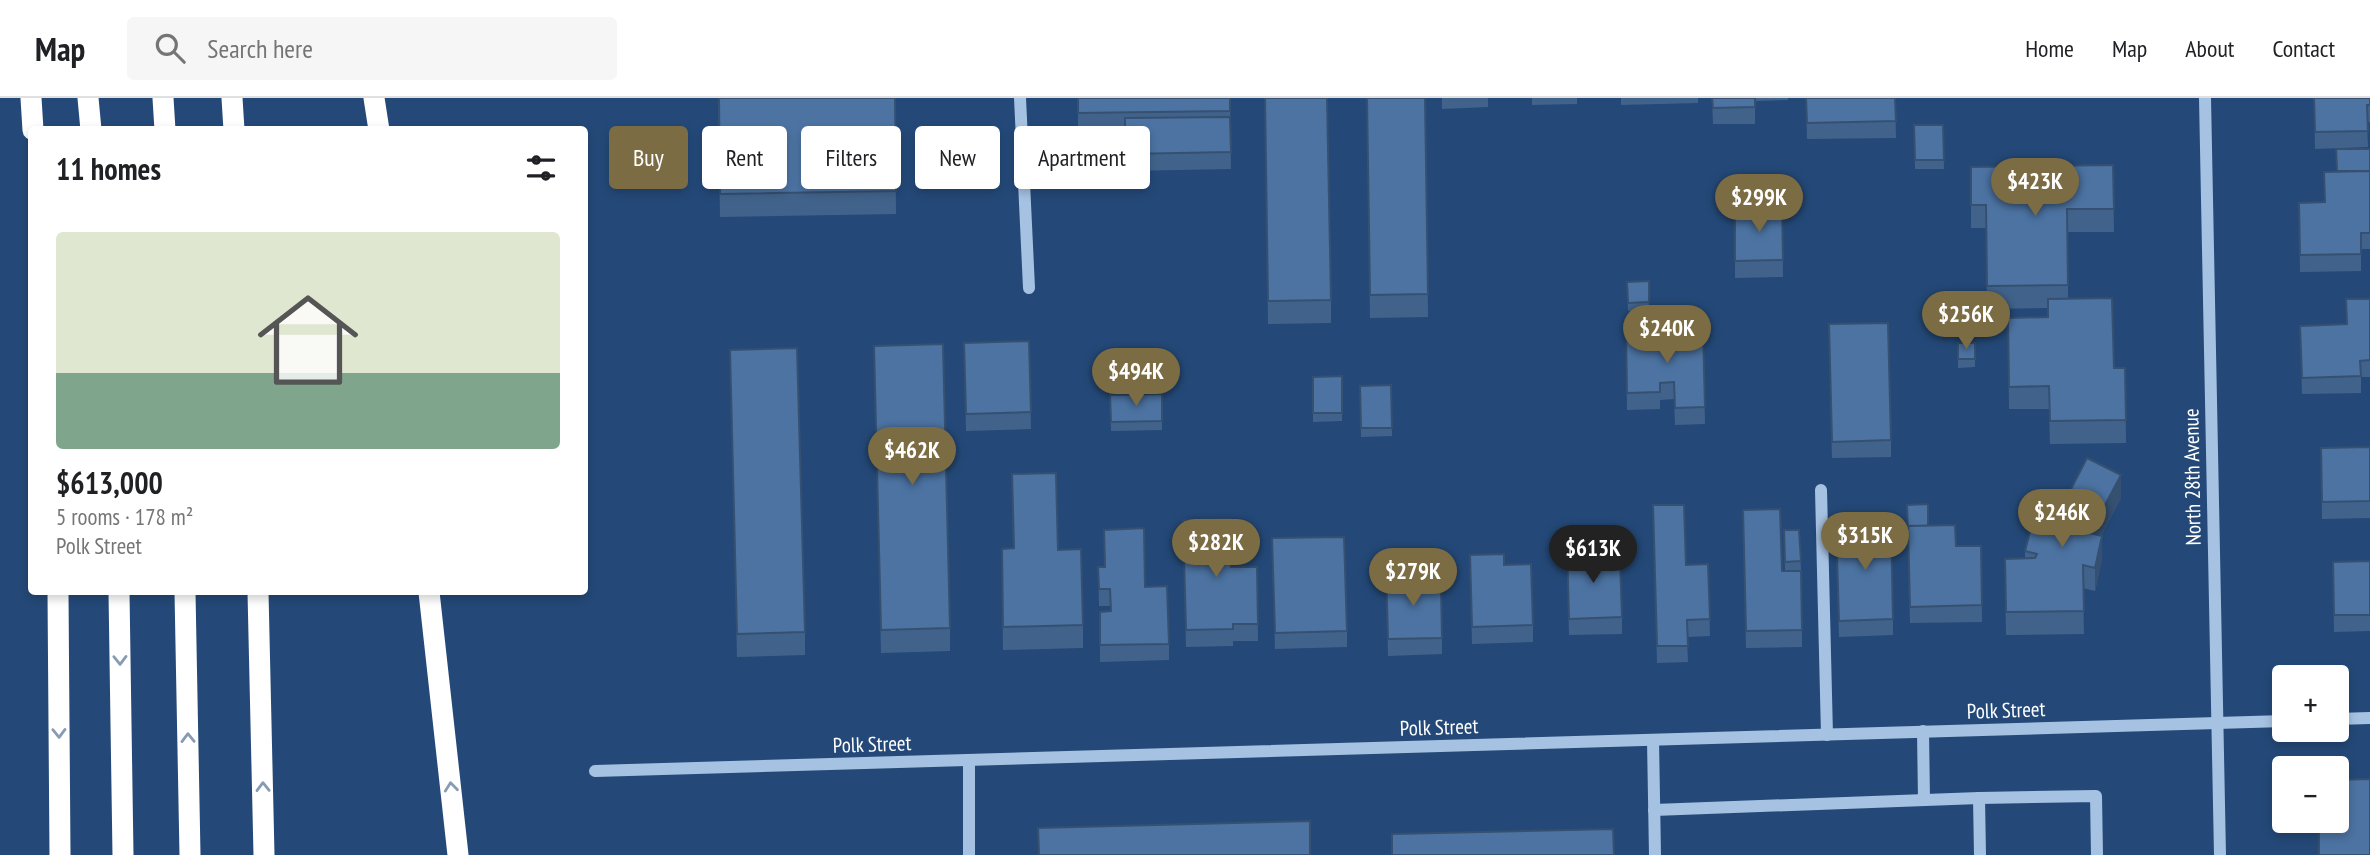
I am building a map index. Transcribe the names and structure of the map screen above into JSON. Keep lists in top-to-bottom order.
{
  "streets": {
    "street": ["North 28th Avenue", "Polk Street"]
  },
  "crossings": [
    ["North 28th Avenue", "Polk Street"]
  ],
  "page": {
    "header": "Map",
    "search": "Search here",
    "nav": [
      "Home",
      "Map",
      "About",
      "Contact"
    ],
    "chip": [
      "Buy",
      "Rent",
      "Filters",
      "New",
      "Apartment"
    ],
    "heading": "11 homes",
    "price": [
      "$423K",
      "$299K",
      "$256K",
      "$240K",
      "$494K",
      "$462K",
      "$246K",
      "$315K",
      "$282K",
      "$613K",
      "$279K"
    ],
    "list": [
      {
        "name": "$613,000",
        "note": "5 rooms · 178 m² · Polk Street"
      }
    ],
    "map_buttons": ["+", "−"]
  }
}
